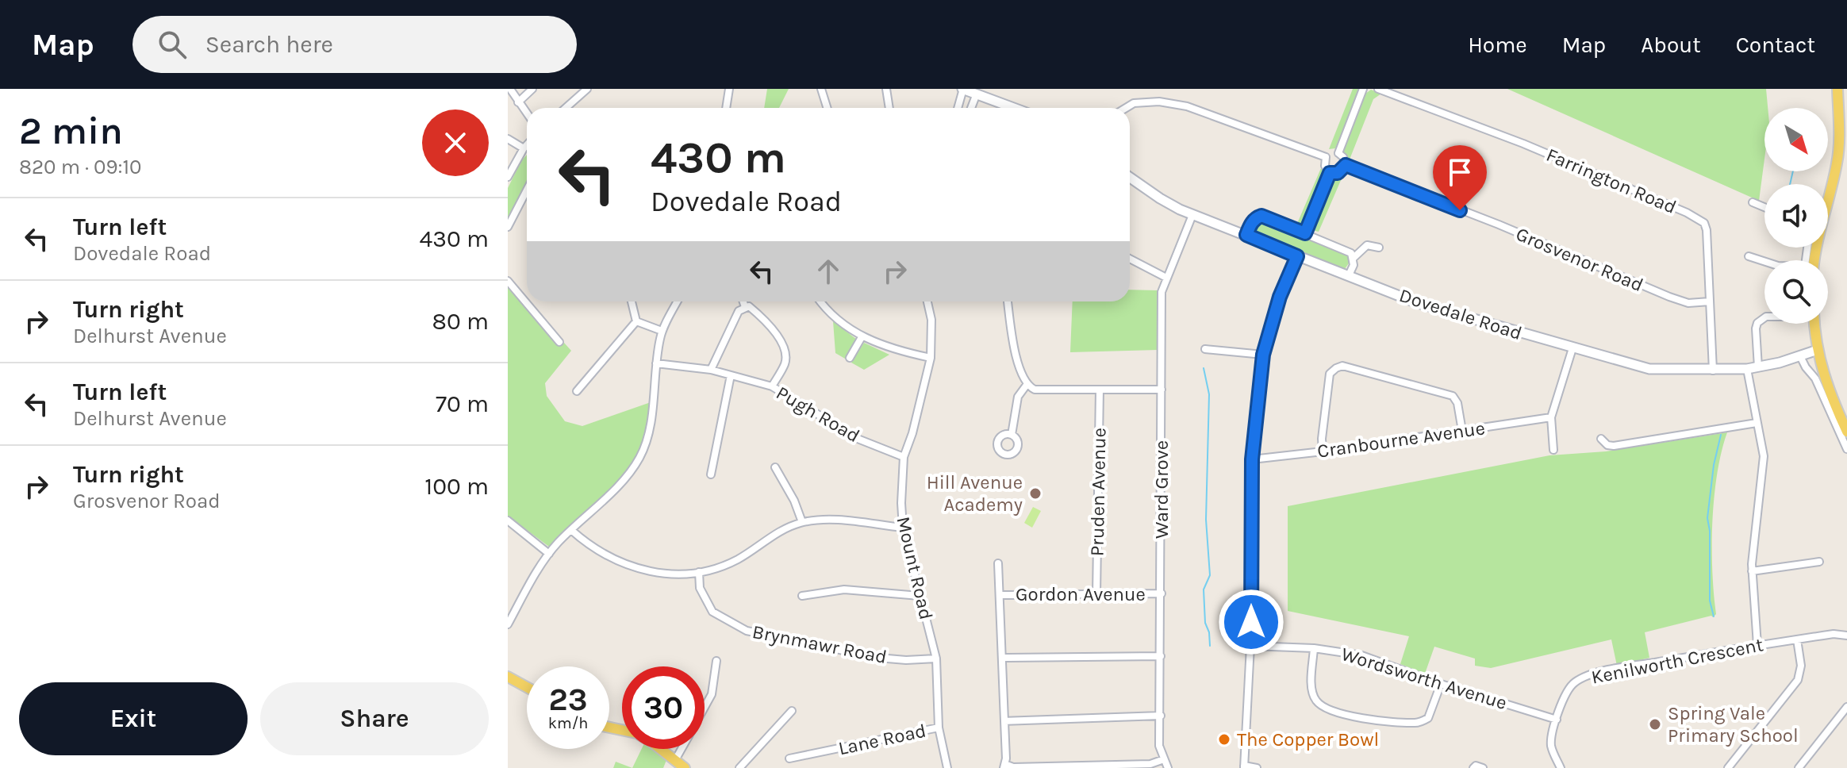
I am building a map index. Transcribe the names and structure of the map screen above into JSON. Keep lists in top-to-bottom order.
{
  "streets": {
    "street": [
      "Farrington Road",
      "Grosvenor Road",
      "Dovedale Road",
      "Pugh Road",
      "Cranbourne Avenue",
      "Ward Grove",
      "Pruden Avenue",
      "Mount Road",
      "Gordon Avenue",
      "Brynmawr Road",
      "Kenilworth Crescent",
      "Wordsworth Avenue",
      "Lane Road"
    ]
  },
  "crossings": [
    ["Farrington Road", "Grosvenor Road"],
    ["Farrington Road", "Dovedale Road"],
    ["Dovedale Road", "Ward Grove"],
    ["Pugh Road", "Mount Road"],
    ["Ward Grove", "Gordon Avenue"],
    ["Pruden Avenue", "Gordon Avenue"],
    ["Mount Road", "Brynmawr Road"],
    ["Mount Road", "Lane Road"],
    ["Kenilworth Crescent", "Wordsworth Avenue"]
  ],
  "places": ["Hill Avenue Academy", "Spring Vale Primary School", "The Copper Bowl"],
  "north": "bottom right",
  "page": {
    "header": "Map",
    "search": "Search here",
    "nav": [
      "Home",
      "Map",
      "About",
      "Contact"
    ],
    "heading": ["2 min", "820 m · 09:10"],
    "turn": ["430 m", "Dovedale Road"],
    "list": [
      {
        "name": "Turn left",
        "note": "Dovedale Road",
        "value": "430 m"
      },
      {
        "name": "Turn right",
        "note": "Delhurst Avenue",
        "value": "80 m"
      },
      {
        "name": "Turn left",
        "note": "Delhurst Avenue",
        "value": "70 m"
      },
      {
        "name": "Turn right",
        "note": "Grosvenor Road",
        "value": "100 m"
      }
    ],
    "speed": "23 km/h",
    "limit": "30",
    "buttons": ["Exit", "Share"]
  }
}
